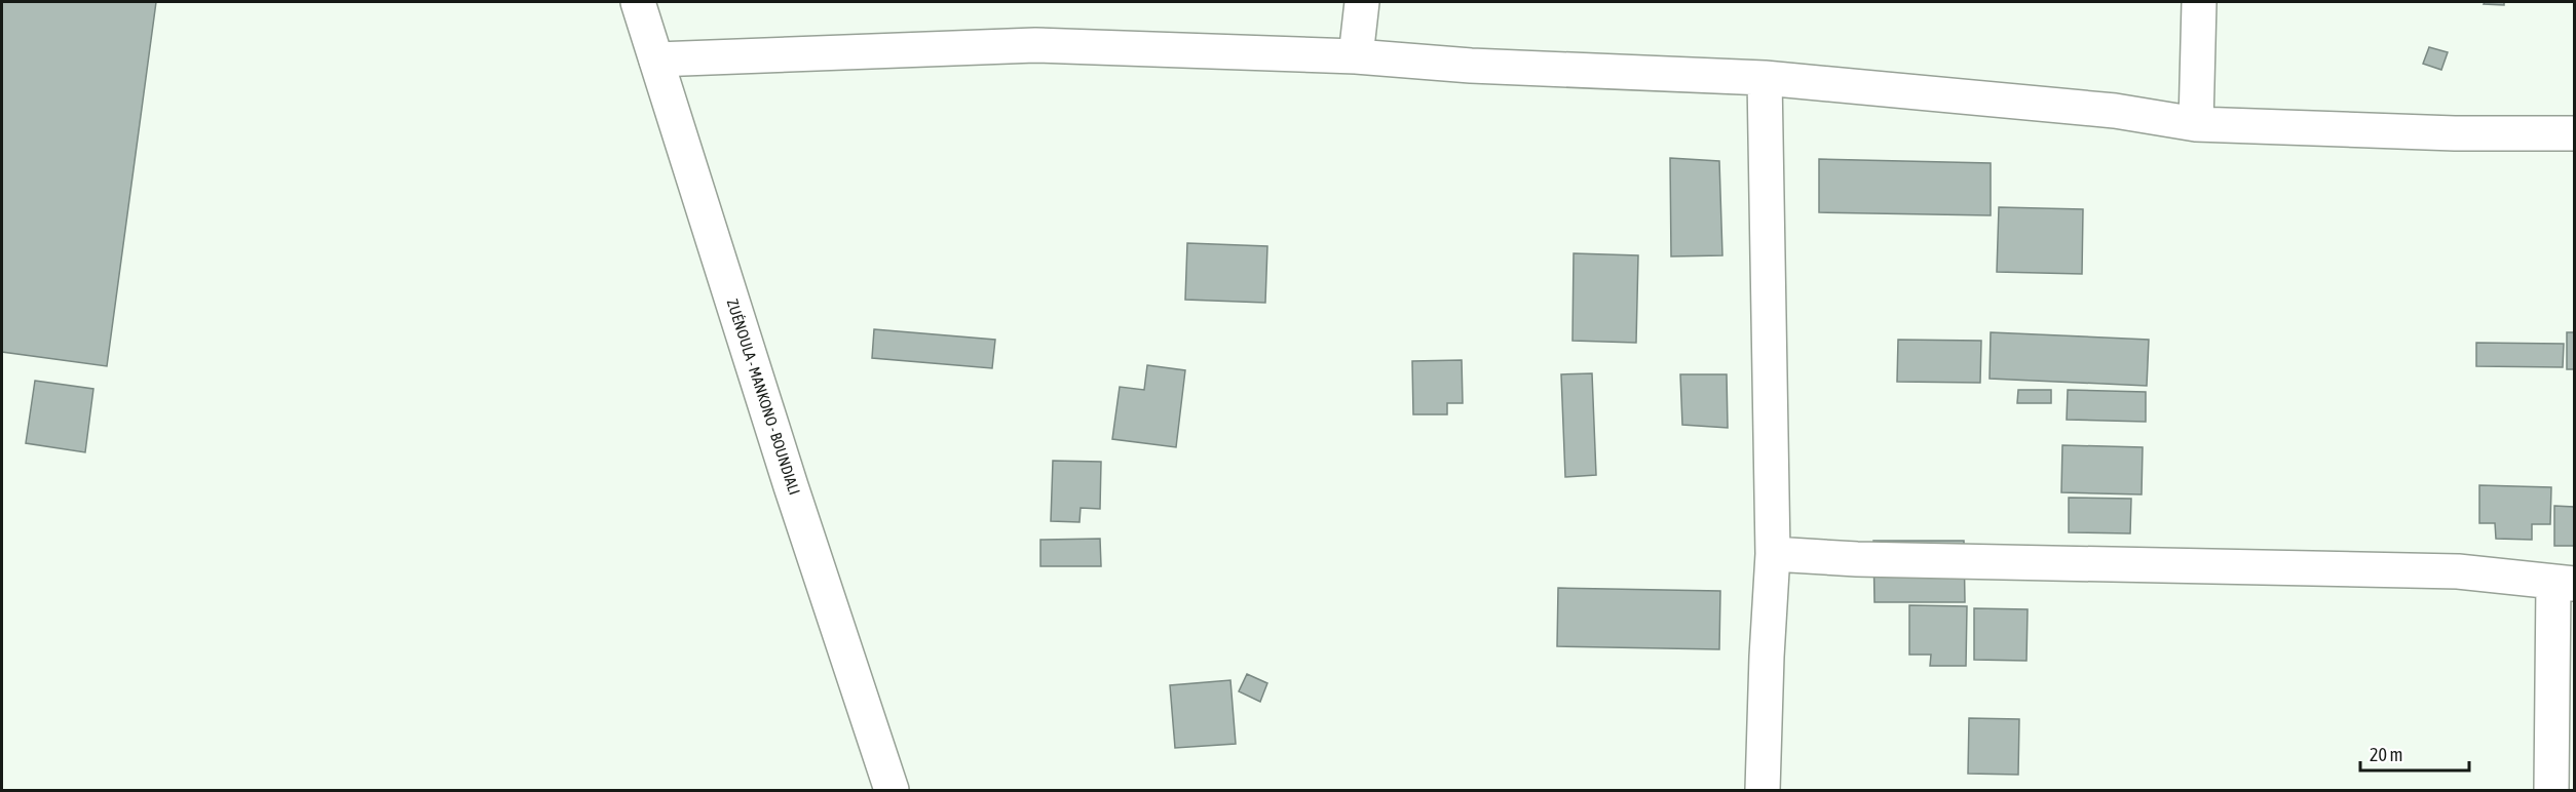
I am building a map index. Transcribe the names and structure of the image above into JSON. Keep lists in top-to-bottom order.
{
  "streets": {
    "street": ["ZUÉNOULA - MANKONO - BOUNDIALI"]
  },
  "scale_bar": "20 m"
}
